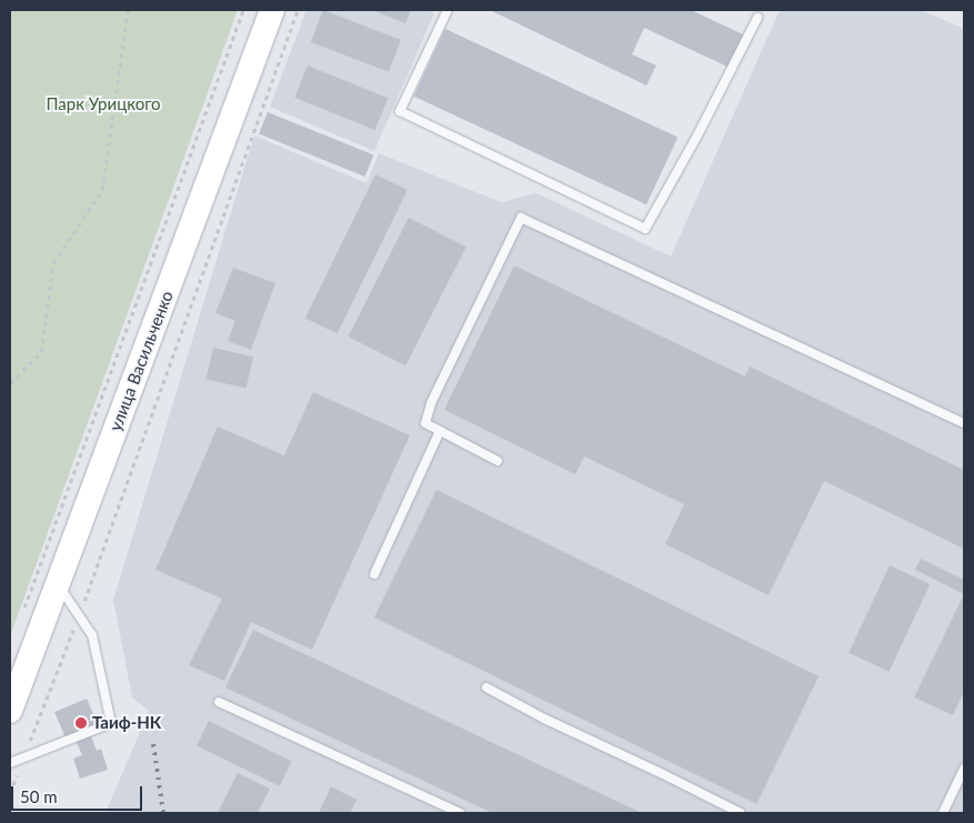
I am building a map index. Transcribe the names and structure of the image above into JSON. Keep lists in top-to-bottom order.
{
  "streets": {
    "main road": ["улица Васильченко"]
  },
  "parks": ["Парк Урицкого"],
  "places": ["Таиф-НК"],
  "scale_bar": "50 m"
}
